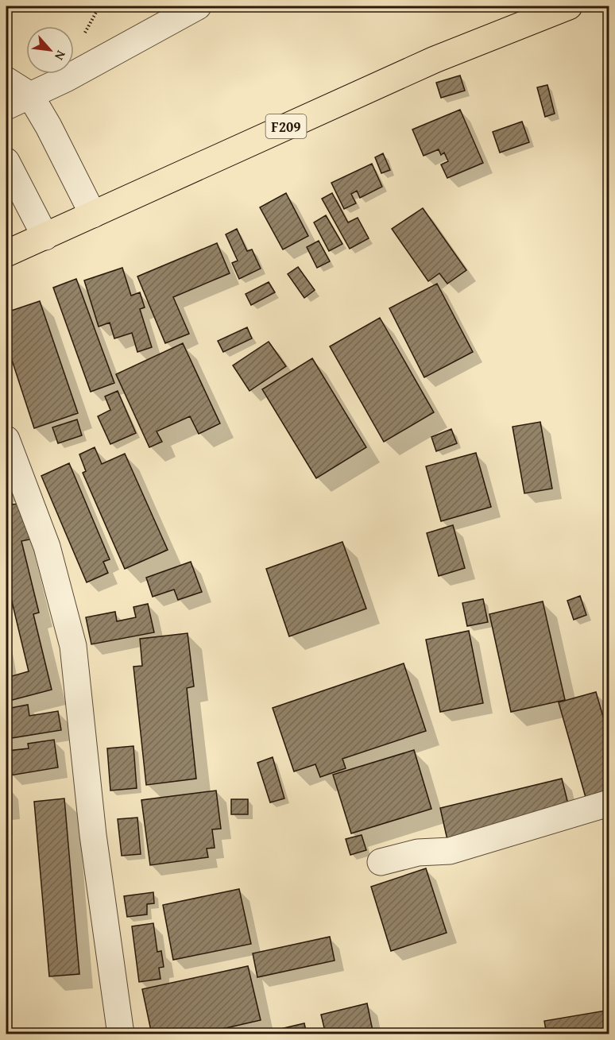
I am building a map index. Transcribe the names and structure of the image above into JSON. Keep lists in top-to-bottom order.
{
  "streets": {
    "main road": ["F209"]
  },
  "north": "bottom right"
}
